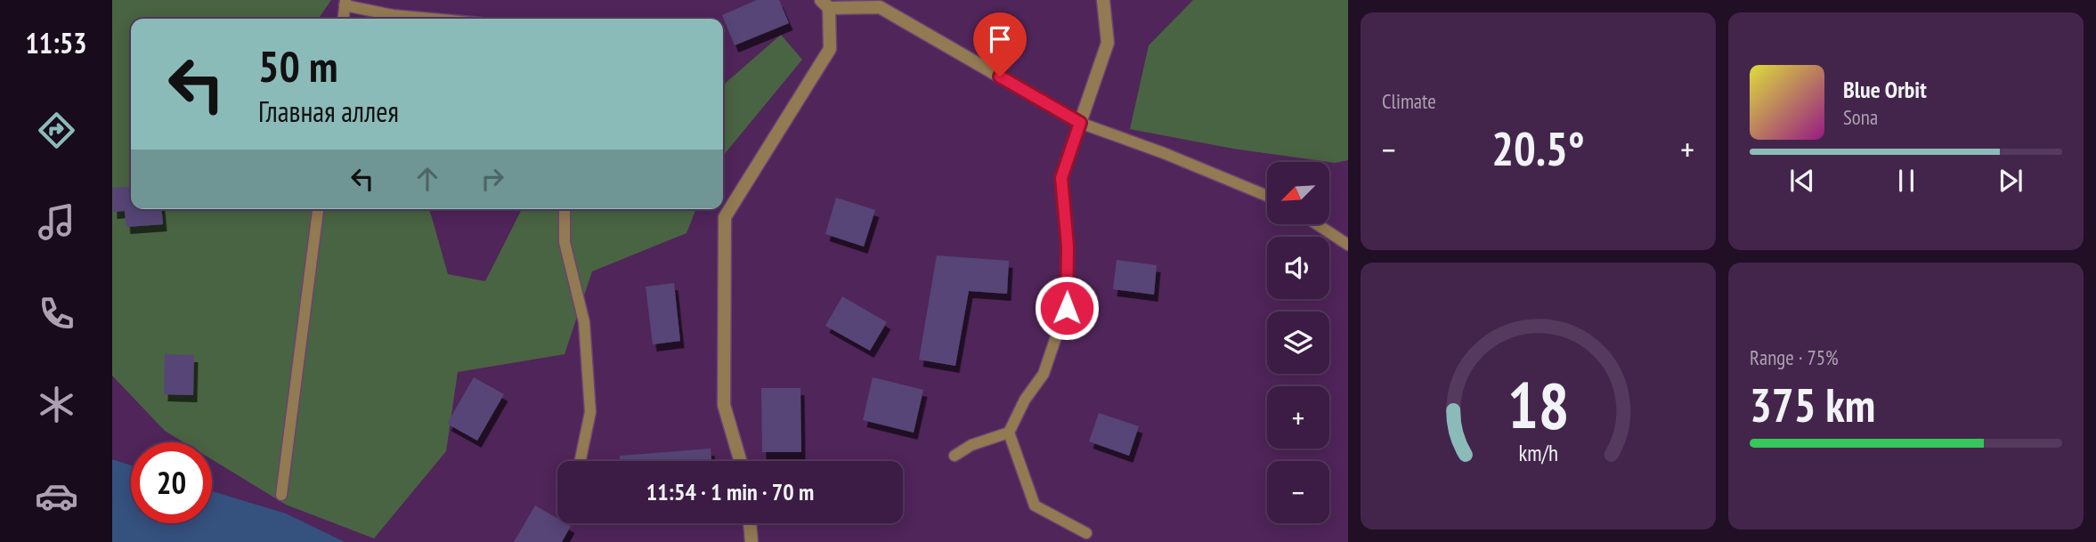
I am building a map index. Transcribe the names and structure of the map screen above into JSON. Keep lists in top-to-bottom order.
{
  "north": "bottom left",
  "page": {
    "tabs": "11:53",
    "tile": [
      "Climate",
      ["Range · 75%", "375 km"]
    ],
    "turn": ["50 m", "Главная аллея"],
    "song": ["Blue Orbit", "Sona"],
    "heat": ["−", "20.5°", "+"],
    "map_buttons": ["+", "−"],
    "limit": "20",
    "trip": "11:54 · 1 min · 70 m",
    "gauge": ["18", "km/h"]
  }
}
